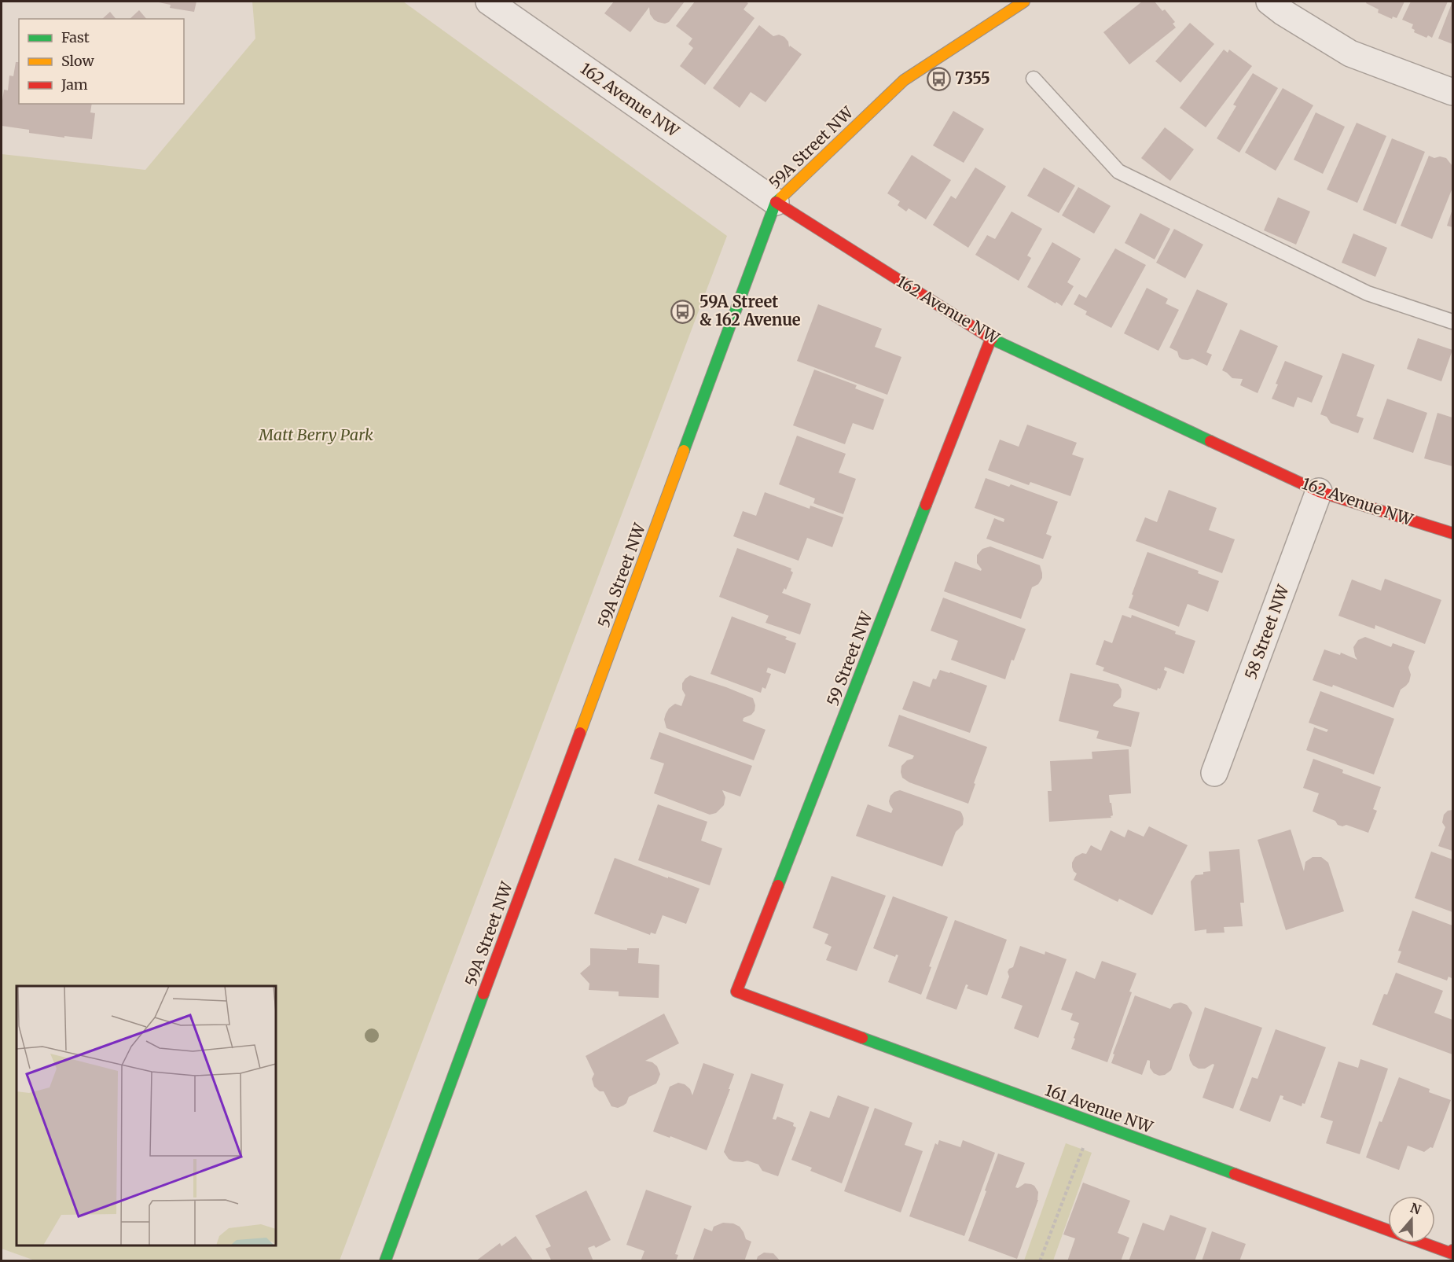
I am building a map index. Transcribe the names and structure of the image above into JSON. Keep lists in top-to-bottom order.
{
  "streets": {
    "street": [
      "162 Avenue NW",
      "59A Street NW",
      "58 Street NW",
      "59 Street NW",
      "161 Avenue NW"
    ]
  },
  "crossings": [
    ["162 Avenue NW", "59A Street NW"],
    ["162 Avenue NW", "58 Street NW"],
    ["162 Avenue NW", "59 Street NW"],
    ["59 Street NW", "161 Avenue NW"]
  ],
  "parks": ["Matt Berry Park"],
  "places": {
    "bus stop": ["7355", "59A Street & 162 Avenue"]
  },
  "legend": ["Fast", "Slow", "Jam"],
  "north": "top"
}
